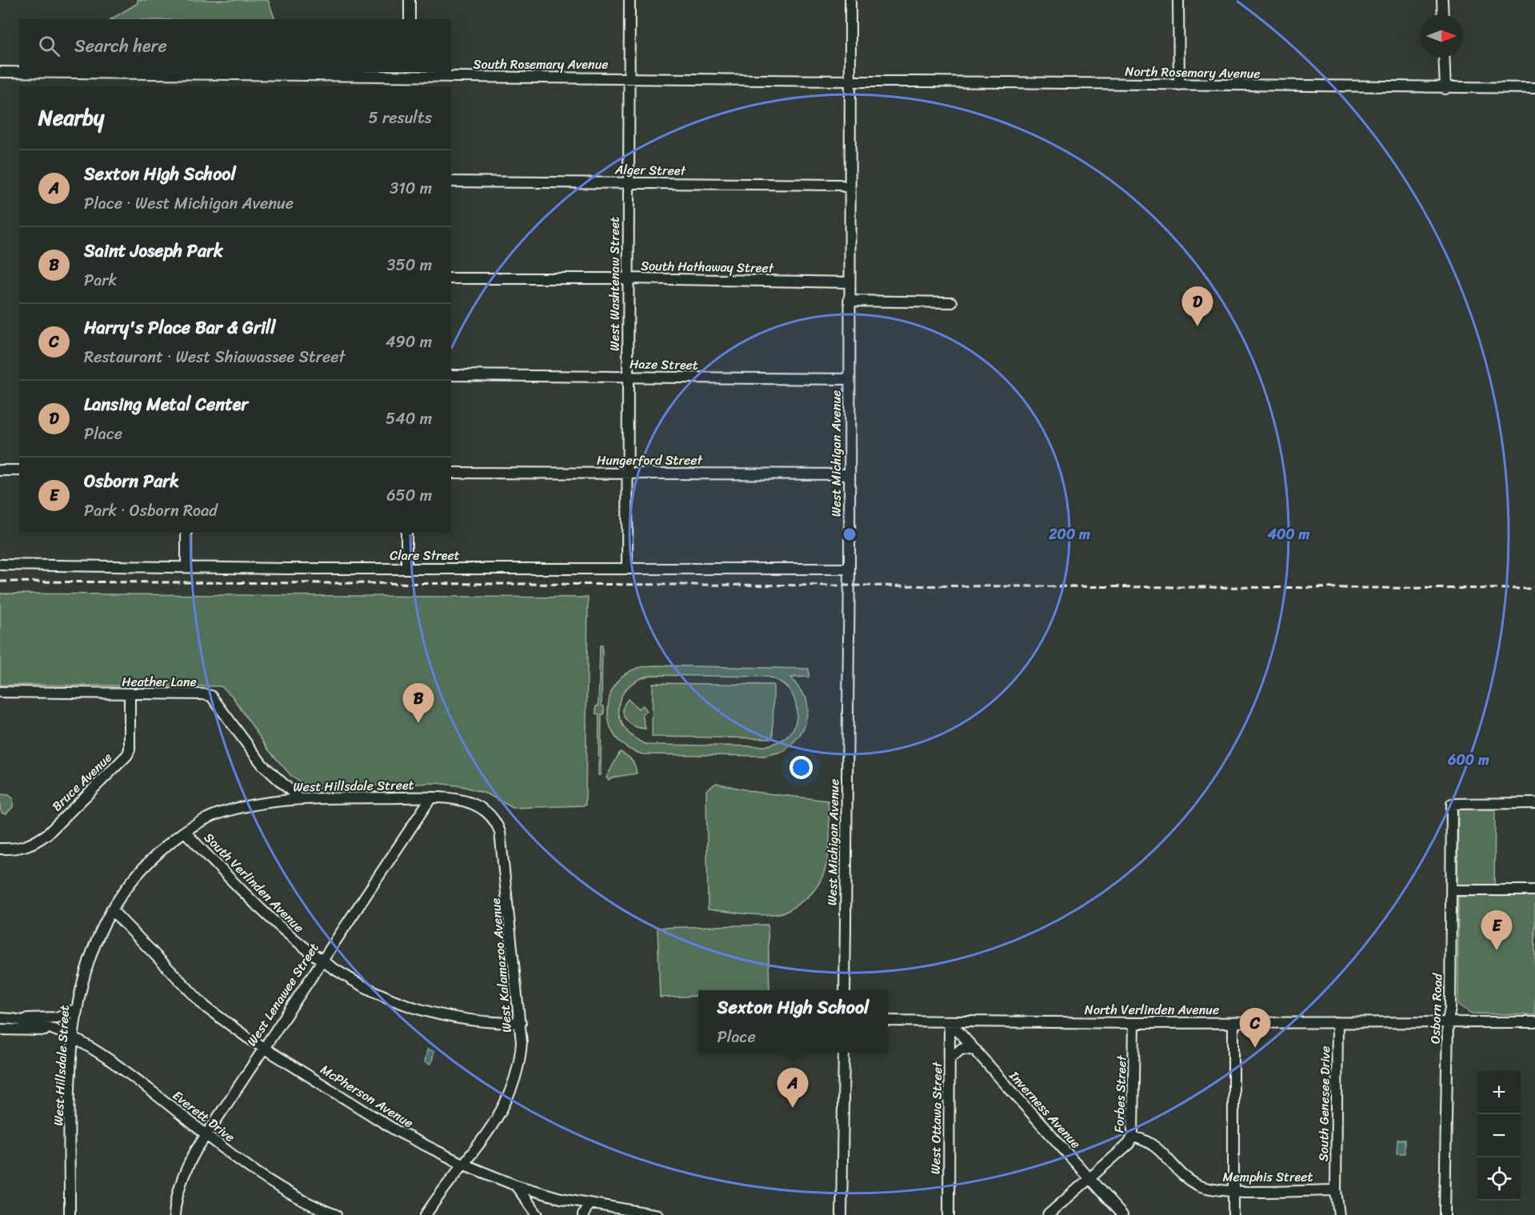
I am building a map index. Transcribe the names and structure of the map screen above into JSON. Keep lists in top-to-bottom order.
{
  "streets": {
    "street": [
      "South Rosemary Avenue",
      "North Rosemary Avenue",
      "Alger Street",
      "South Hathaway Street",
      "West Washtenaw Street",
      "Haze Street",
      "West Michigan Avenue",
      "Hungerford Street",
      "Clare Street",
      "Heather Lane",
      "Bruce Avenue",
      "West Hillsdale Street",
      "South Verlinden Avenue",
      "West Kalamazoo Avenue",
      "West Lenawee Street",
      "Osborn Road",
      "North Verlinden Avenue",
      "Forbes Street",
      "McPherson Avenue",
      "South Genesee Drive",
      "Inverness Avenue",
      "Everett Drive",
      "West Ottawa Street",
      "Memphis Street"
    ]
  },
  "crossings": [
    ["South Rosemary Avenue", "North Rosemary Avenue"],
    ["South Rosemary Avenue", "West Washtenaw Street"],
    ["South Rosemary Avenue", "West Michigan Avenue"],
    ["North Rosemary Avenue", "West Michigan Avenue"],
    ["Alger Street", "West Washtenaw Street"],
    ["Alger Street", "West Michigan Avenue"],
    ["South Hathaway Street", "West Washtenaw Street"],
    ["South Hathaway Street", "West Michigan Avenue"],
    ["West Washtenaw Street", "Haze Street"],
    ["West Washtenaw Street", "Hungerford Street"],
    ["West Washtenaw Street", "Clare Street"],
    ["Haze Street", "West Michigan Avenue"],
    ["West Michigan Avenue", "Hungerford Street"],
    ["West Michigan Avenue", "Clare Street"],
    ["Heather Lane", "Bruce Avenue"],
    ["Heather Lane", "West Hillsdale Street"],
    ["West Hillsdale Street", "South Verlinden Avenue"],
    ["West Hillsdale Street", "West Kalamazoo Avenue"],
    ["West Hillsdale Street", "West Lenawee Street"],
    ["West Hillsdale Street", "McPherson Avenue"],
    ["West Hillsdale Street", "Everett Drive"],
    ["South Verlinden Avenue", "West Kalamazoo Avenue"],
    ["South Verlinden Avenue", "West Lenawee Street"],
    ["West Kalamazoo Avenue", "West Lenawee Street"],
    ["West Kalamazoo Avenue", "McPherson Avenue"],
    ["West Lenawee Street", "McPherson Avenue"],
    ["West Lenawee Street", "Everett Drive"],
    ["Osborn Road", "North Verlinden Avenue"],
    ["North Verlinden Avenue", "Forbes Street"],
    ["North Verlinden Avenue", "South Genesee Drive"],
    ["North Verlinden Avenue", "Inverness Avenue"],
    ["North Verlinden Avenue", "West Ottawa Street"],
    ["Forbes Street", "Inverness Avenue"],
    ["Forbes Street", "Memphis Street"],
    ["South Genesee Drive", "Memphis Street"],
    ["Inverness Avenue", "West Ottawa Street"]
  ],
  "north": "right",
  "page": {
    "search": "Search here",
    "heading": ["Nearby", "5 results"],
    "list": [
      {
        "mark": "A",
        "name": "Sexton High School",
        "note": "Place · West Michigan Avenue",
        "value": "310 m"
      },
      {
        "mark": "B",
        "name": "Saint Joseph Park",
        "note": "Park",
        "value": "350 m"
      },
      {
        "mark": "C",
        "name": "Harry's Place Bar & Grill",
        "note": "Restaurant · West Shiawassee Street",
        "value": "490 m"
      },
      {
        "mark": "D",
        "name": "Lansing Metal Center",
        "note": "Place",
        "value": "540 m"
      },
      {
        "mark": "E",
        "name": "Osborn Park",
        "note": "Park · Osborn Road",
        "value": "650 m"
      }
    ],
    "pins": [
      "D",
      "B",
      "E",
      "C",
      "A"
    ],
    "popup": ["Sexton High School", "Place"],
    "map_buttons": ["+", "−"]
  },
  "rings": ["200 m", "400 m", "600 m"]
}
